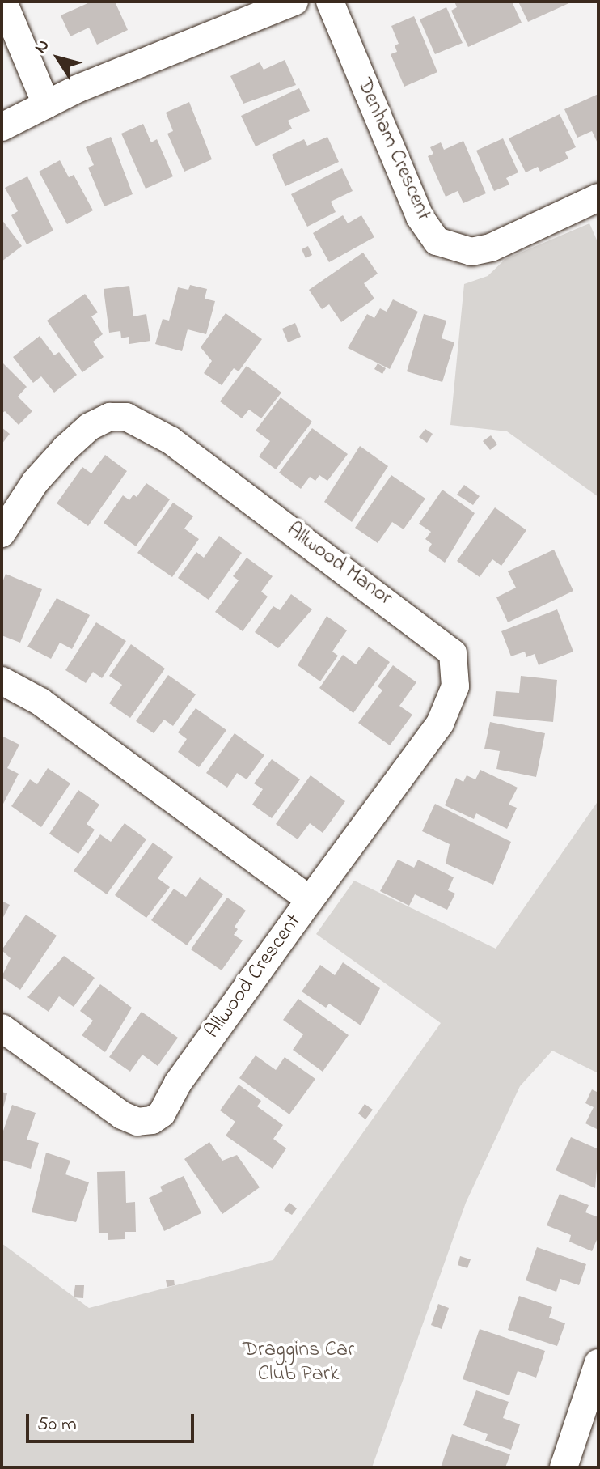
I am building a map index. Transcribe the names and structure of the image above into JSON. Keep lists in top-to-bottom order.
{
  "streets": {
    "street": ["Denham Crescent", "Allwood Manor", "Allwood Crescent"]
  },
  "crossings": [
    ["Allwood Manor", "Allwood Crescent"]
  ],
  "parks": ["Draggins Car Club Park"],
  "scale_bar": "50 m",
  "north": "top left"
}
